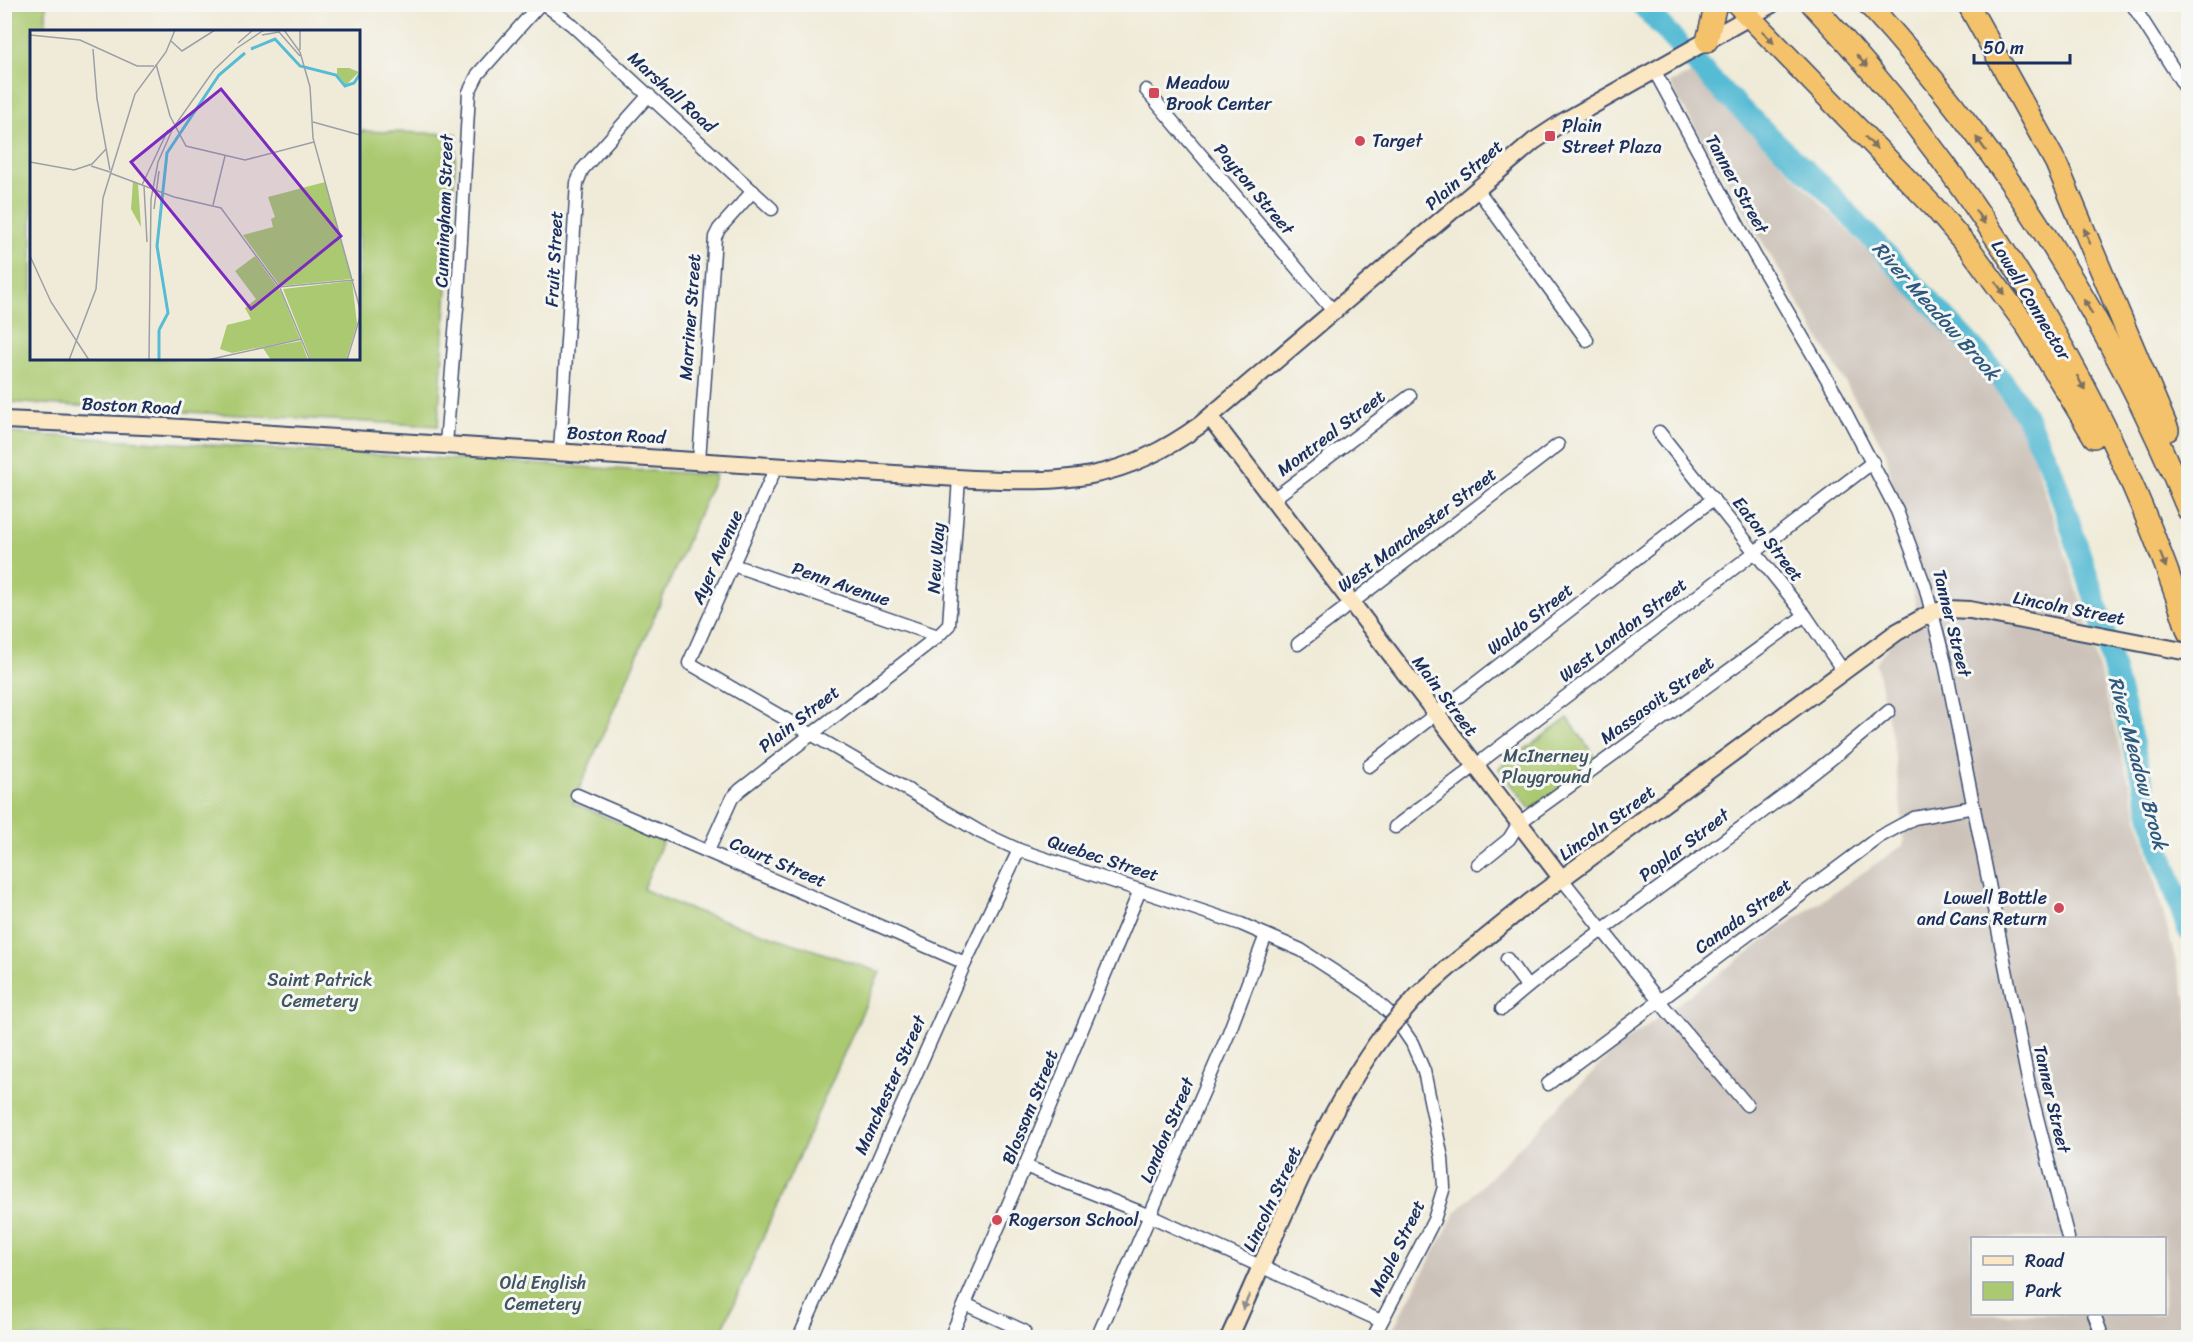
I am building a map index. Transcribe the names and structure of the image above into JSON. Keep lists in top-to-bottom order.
{
  "streets": {
    "highway": ["Lowell Connector"],
    "main road": [
      "Plain Street",
      "Boston Road",
      "Lincoln Street",
      "Main Street"
    ],
    "street": [
      "Marshall Road",
      "Tanner Street",
      "Payton Street",
      "Cunningham Street",
      "Fruit Street",
      "Marriner Street",
      "Montreal Street",
      "West Manchester Street",
      "Eaton Street",
      "Ayer Avenue",
      "New Way",
      "Penn Avenue",
      "Waldo Street",
      "West London Street",
      "Massasoit Street",
      "Poplar Street",
      "Quebec Street",
      "Court Street",
      "Canada Street",
      "Manchester Street",
      "Blossom Street",
      "London Street",
      "Maple Street"
    ]
  },
  "crossings": [
    ["Marshall Road", "Cunningham Street"],
    ["Marshall Road", "Fruit Street"],
    ["Marshall Road", "Marriner Street"],
    ["Plain Street", "Tanner Street"],
    ["Plain Street", "Payton Street"],
    ["Plain Street", "Boston Road"],
    ["Plain Street", "New Way"],
    ["Plain Street", "Penn Avenue"],
    ["Plain Street", "Main Street"],
    ["Plain Street", "Quebec Street"],
    ["Plain Street", "Court Street"],
    ["Tanner Street", "Lincoln Street"],
    ["Tanner Street", "West London Street"],
    ["Tanner Street", "Canada Street"],
    ["Cunningham Street", "Boston Road"],
    ["Fruit Street", "Boston Road"],
    ["Marriner Street", "Boston Road"],
    ["Boston Road", "Ayer Avenue"],
    ["Boston Road", "New Way"],
    ["Boston Road", "Main Street"],
    ["Montreal Street", "Main Street"],
    ["West Manchester Street", "Main Street"],
    ["Eaton Street", "Lincoln Street"],
    ["Eaton Street", "Waldo Street"],
    ["Eaton Street", "West London Street"],
    ["Eaton Street", "Massasoit Street"],
    ["Ayer Avenue", "Penn Avenue"],
    ["Ayer Avenue", "Quebec Street"],
    ["New Way", "Penn Avenue"],
    ["Lincoln Street", "Main Street"],
    ["Waldo Street", "Main Street"],
    ["West London Street", "Main Street"],
    ["Main Street", "Massasoit Street"],
    ["Main Street", "Poplar Street"],
    ["Main Street", "Canada Street"],
    ["Quebec Street", "Manchester Street"],
    ["Quebec Street", "Blossom Street"],
    ["Quebec Street", "London Street"],
    ["Quebec Street", "Maple Street"],
    ["Court Street", "Manchester Street"]
  ],
  "water": ["River Meadow Brook"],
  "parks": ["McInerney Playground", "Saint Patrick Cemetery", "Old English Cemetery"],
  "places": {
    "transit": ["Meadow Brook Center", "Plain Street Plaza"],
    "other": ["Target", "Lowell Bottle and Cans Return", "Rogerson School"]
  },
  "legend": ["Road", "Park"],
  "scale_bar": "50 m"
}
